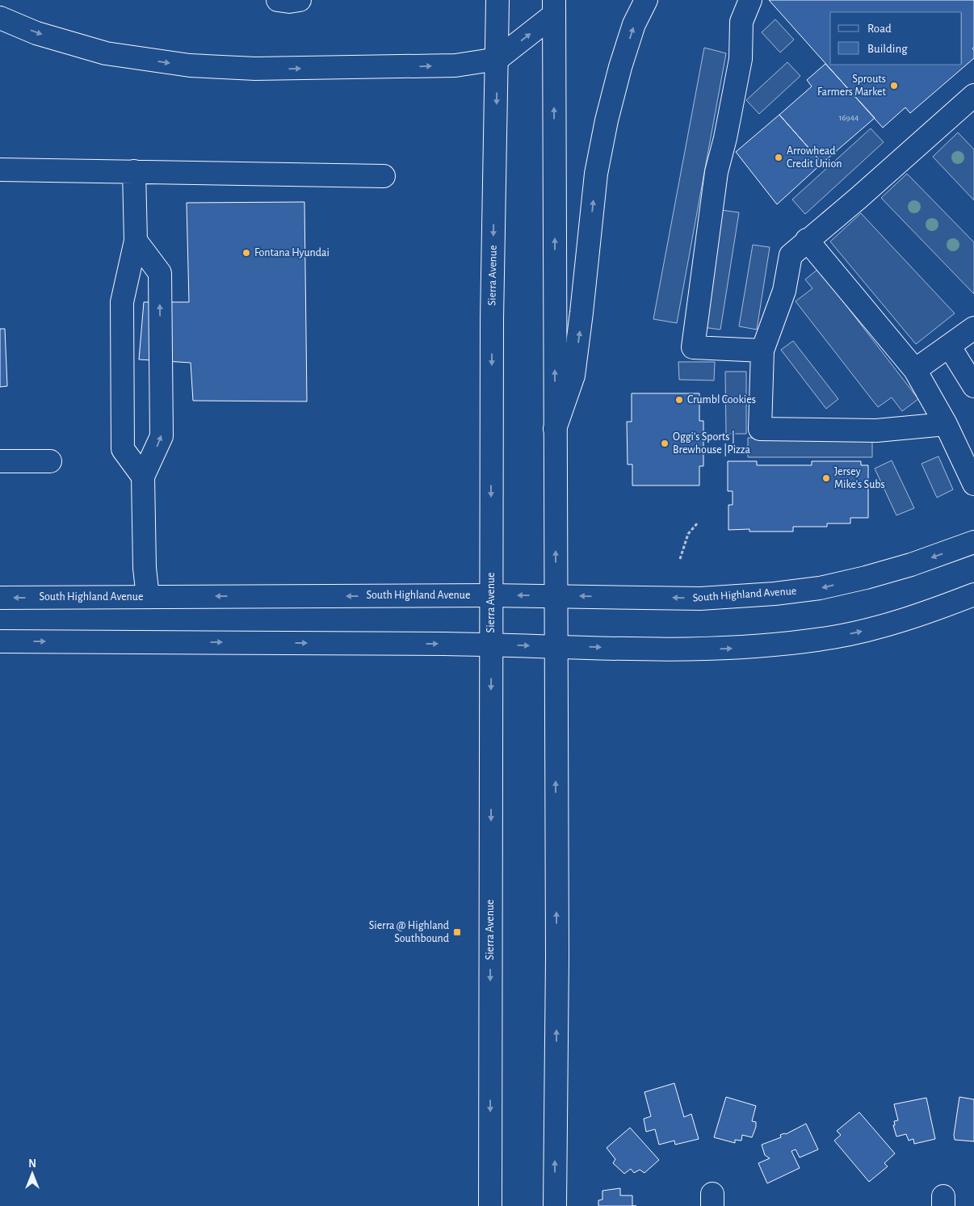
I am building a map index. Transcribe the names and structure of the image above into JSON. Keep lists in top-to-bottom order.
{
  "streets": {
    "main road": ["Sierra Avenue", "South Highland Avenue"]
  },
  "crossings": [
    ["Sierra Avenue", "South Highland Avenue"]
  ],
  "places": {
    "other": [
      "Sprouts Farmers Market",
      "Arrowhead Credit Union",
      "Fontana Hyundai",
      "Crumbl Cookies",
      "Oggi's Sports | Brewhouse |Pizza",
      "Jersey Mike's Subs"
    ],
    "transit": ["Sierra @ Highland Southbound"]
  },
  "house_numbers": ["16944"],
  "legend": ["Road", "Building"],
  "north": "top"
}
